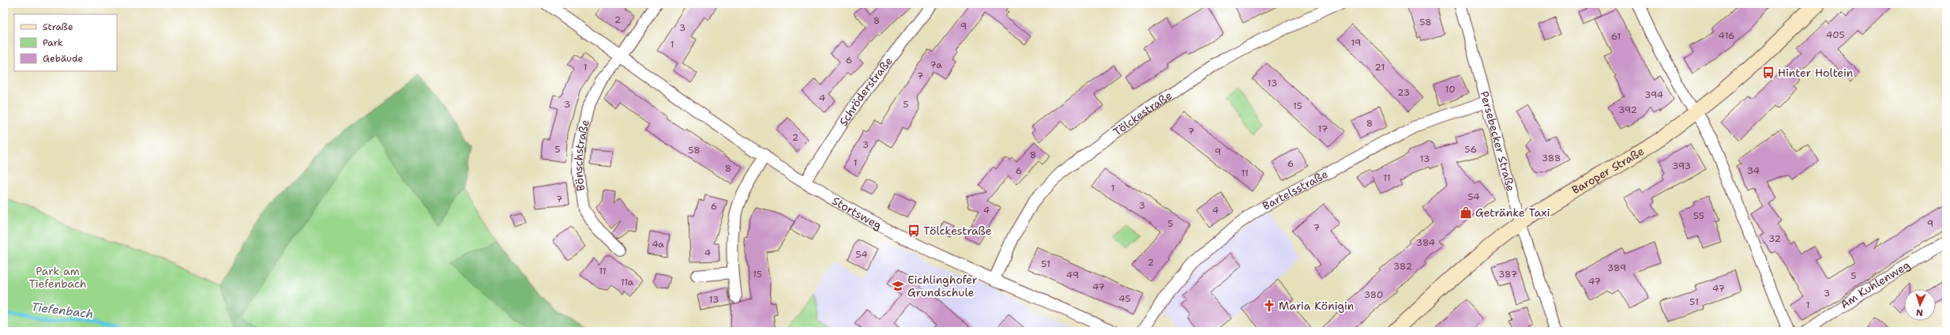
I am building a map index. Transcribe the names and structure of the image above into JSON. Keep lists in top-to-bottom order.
{
  "streets": {
    "main road": ["Baroper Straße"],
    "street": [
      "Schröderstraße",
      "Tölckestraße",
      "Persebecker Straße",
      "Bönschstraße",
      "Bartelsstraße",
      "Stortsweg",
      "Am Kuhlenweg"
    ]
  },
  "crossings": [
    ["Schröderstraße", "Stortsweg"],
    ["Tölckestraße", "Stortsweg"],
    ["Persebecker Straße", "Baroper Straße"],
    ["Persebecker Straße", "Bartelsstraße"],
    ["Bönschstraße", "Stortsweg"]
  ],
  "water": ["Tiefenbach"],
  "parks": ["Park am Tiefenbach"],
  "places": {
    "bus stop": ["Hinter Holtein", "Tölckestraße"],
    "shop": ["Getränke Taxi"],
    "school or university": ["Eichlinghofer Grundschule"],
    "church": ["Maria Königin"]
  },
  "house_numbers": [
    "2",
    "8",
    "58",
    "9",
    "3",
    "405",
    "416",
    "61",
    "19",
    "1",
    "6",
    "7a",
    "1",
    "21",
    "7",
    "13",
    "10",
    "23",
    "394",
    "4",
    "3",
    "5",
    "15",
    "392",
    "8",
    "17",
    "7",
    "2",
    "3",
    "5",
    "56",
    "58",
    "9",
    "8",
    "388",
    "13",
    "1",
    "6",
    "393",
    "8",
    "6",
    "34",
    "11",
    "11",
    "1",
    "54",
    "7",
    "3",
    "6",
    "4",
    "4",
    "55",
    "5",
    "9",
    "7",
    "32",
    "384",
    "4a",
    "4",
    "54",
    "2",
    "51",
    "382",
    "389",
    "11",
    "15",
    "387",
    "49",
    "5",
    "47",
    "11a",
    "47",
    "47",
    "3",
    "380",
    "45",
    "13",
    "51",
    "1"
  ],
  "legend": ["Straße", "Park", "Gebäude"],
  "north": "bottom"
}
